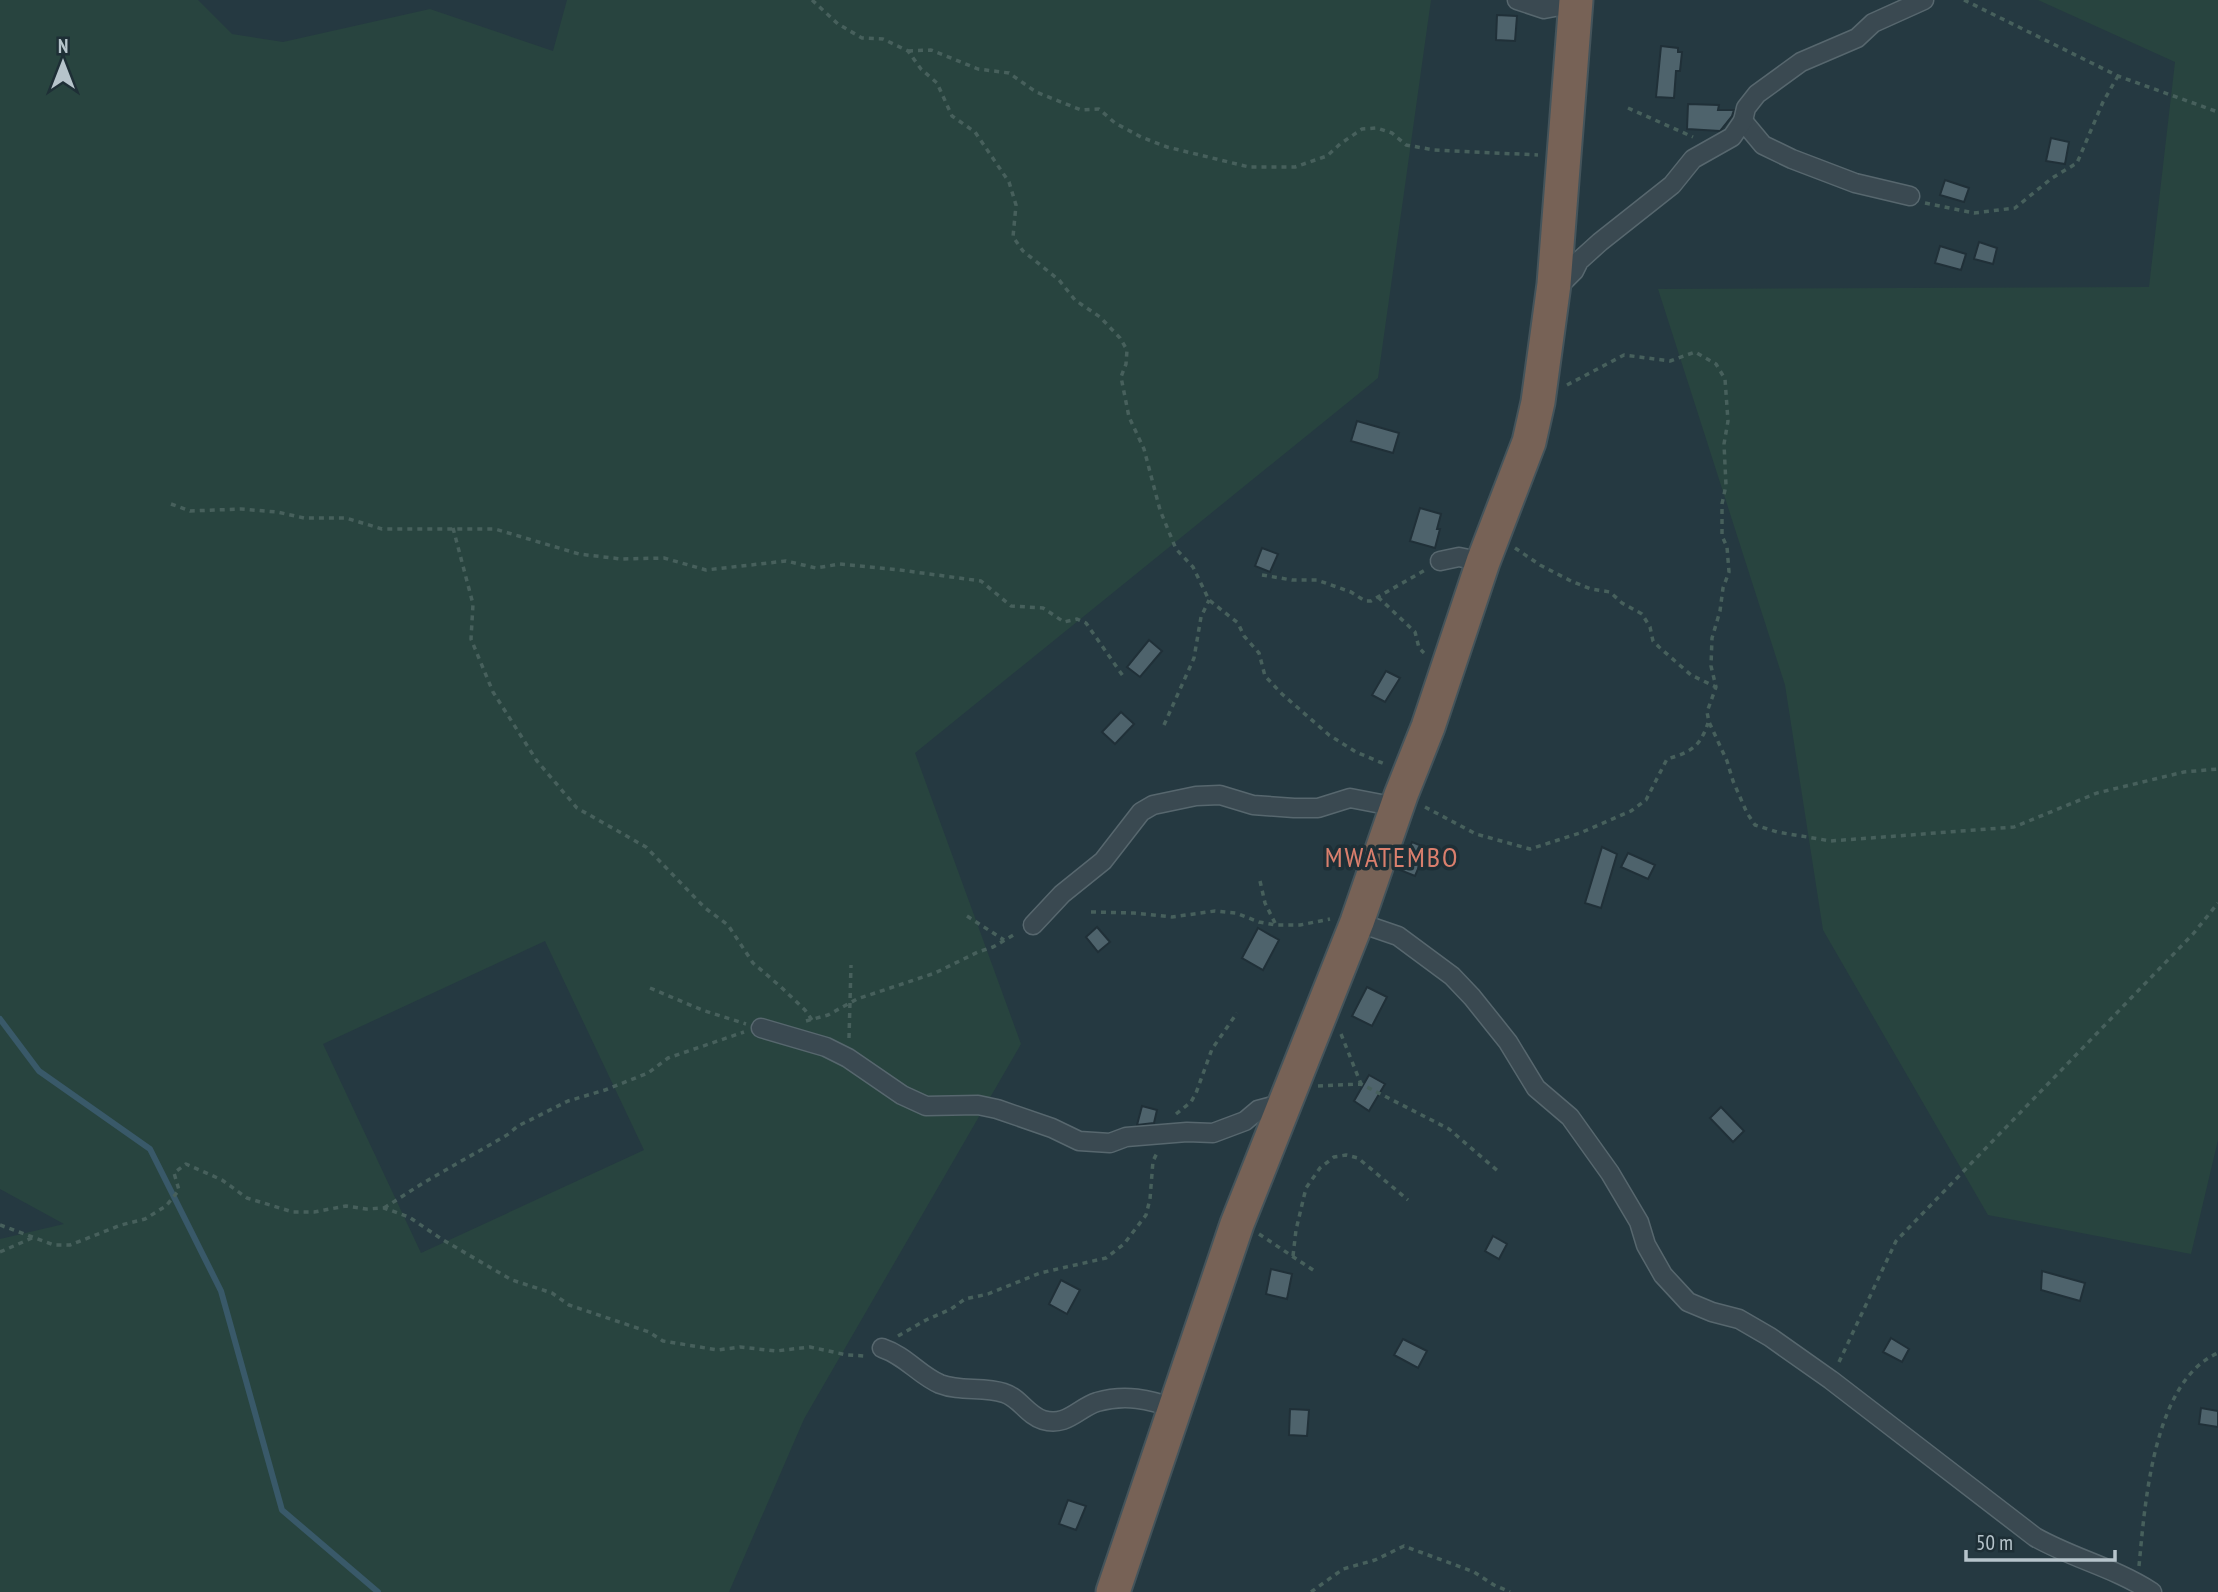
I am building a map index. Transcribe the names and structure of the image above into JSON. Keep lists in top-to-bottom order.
{
  "districts": ["MWATEMBO"],
  "scale_bar": "50 m",
  "north": "top"
}
